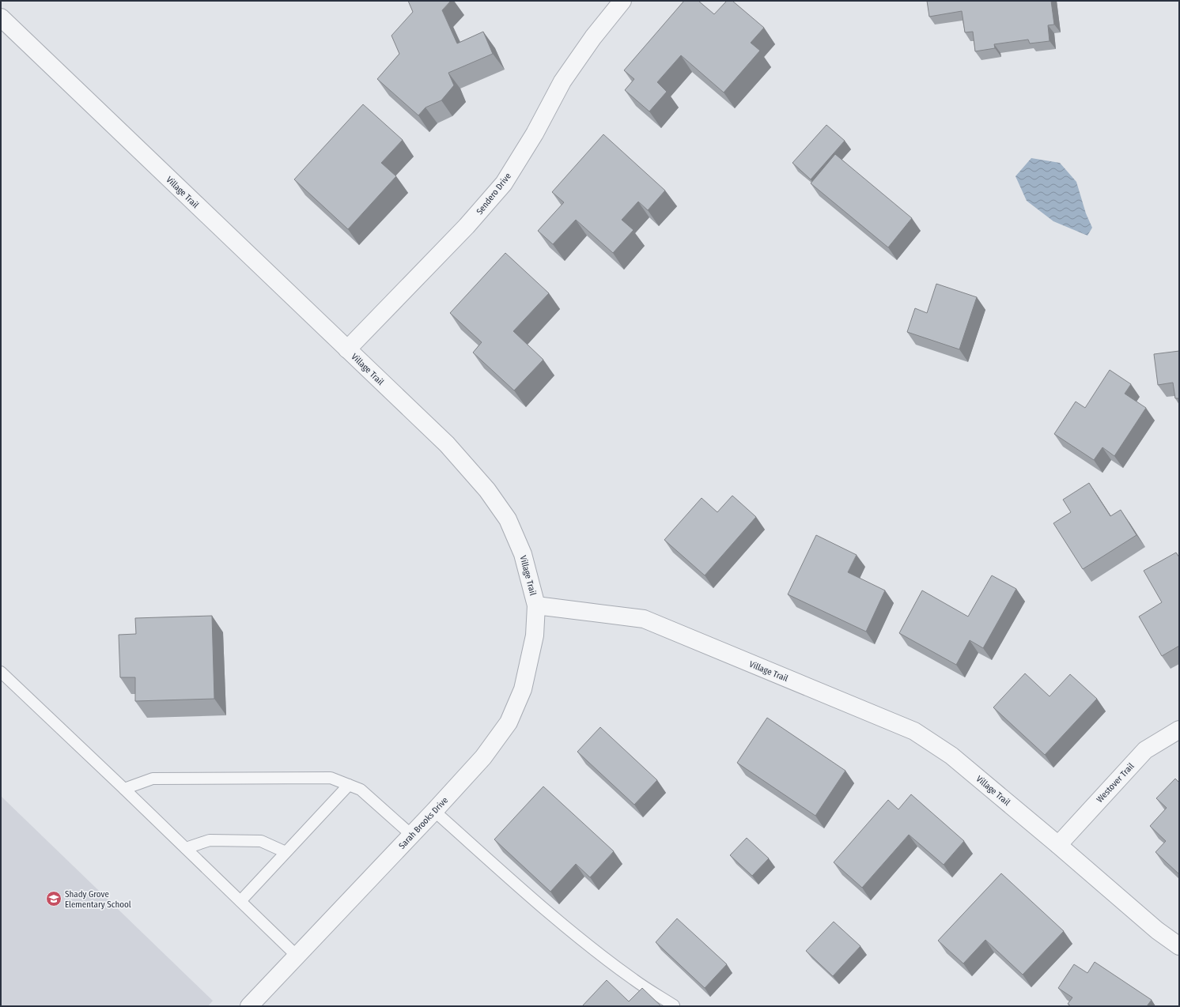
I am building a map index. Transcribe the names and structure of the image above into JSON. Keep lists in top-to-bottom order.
{
  "streets": {
    "street": [
      "Village Trail",
      "Sendero Drive",
      "Westover Trail",
      "Sarah Brooks Drive"
    ]
  },
  "crossings": [
    ["Village Trail", "Sendero Drive"],
    ["Village Trail", "Westover Trail"],
    ["Village Trail", "Sarah Brooks Drive"]
  ],
  "places": {
    "school or university": ["Shady Grove Elementary School"]
  }
}
